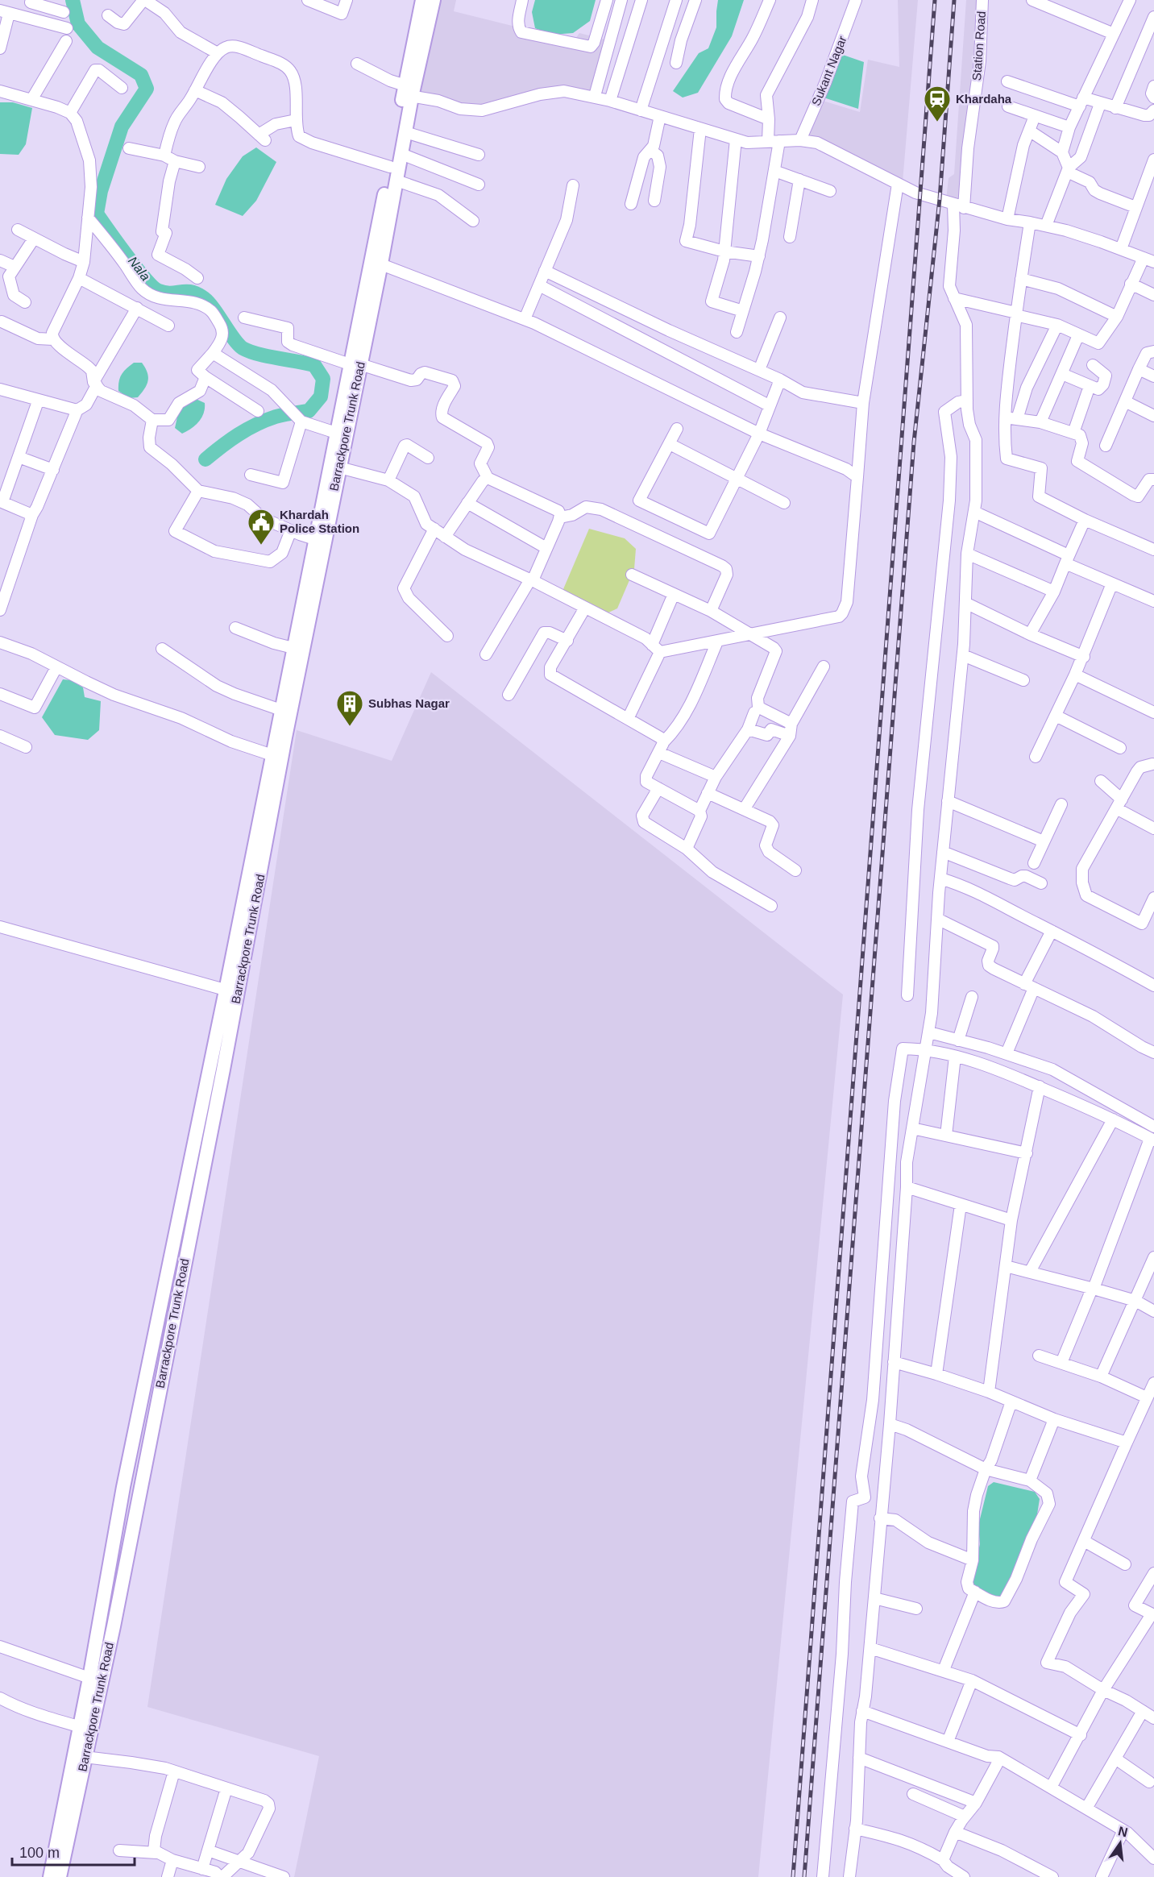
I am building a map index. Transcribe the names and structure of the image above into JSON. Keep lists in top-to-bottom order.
{
  "streets": {
    "main road": ["Barrackpore Trunk Road"],
    "street": ["Station Road", "Sukant Nagar"]
  },
  "water": ["Nala"],
  "places": {
    "station": ["Khardaha"],
    "public building": ["Khardah Police Station"],
    "building": ["Subhas Nagar"]
  },
  "scale_bar": "100 m",
  "north": "top"
}
